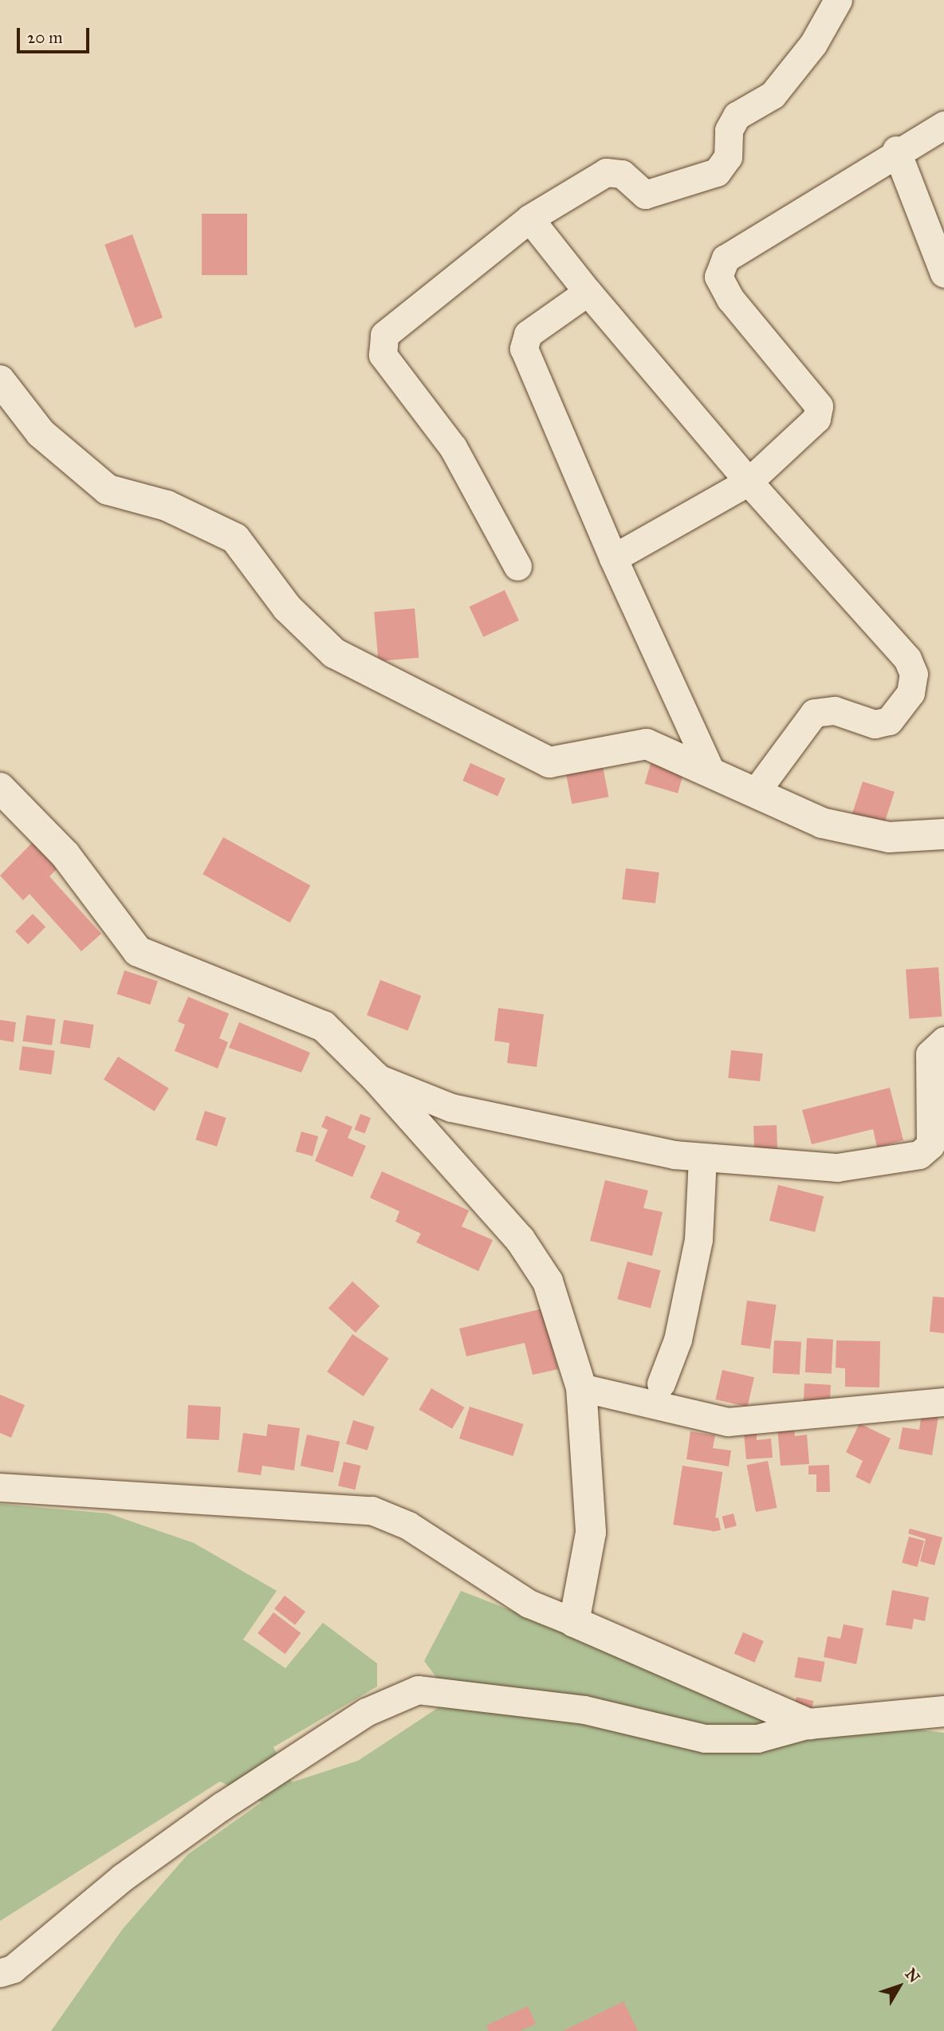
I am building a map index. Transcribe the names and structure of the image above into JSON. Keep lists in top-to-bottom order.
{
  "scale_bar": "20 m",
  "north": "top right"
}
